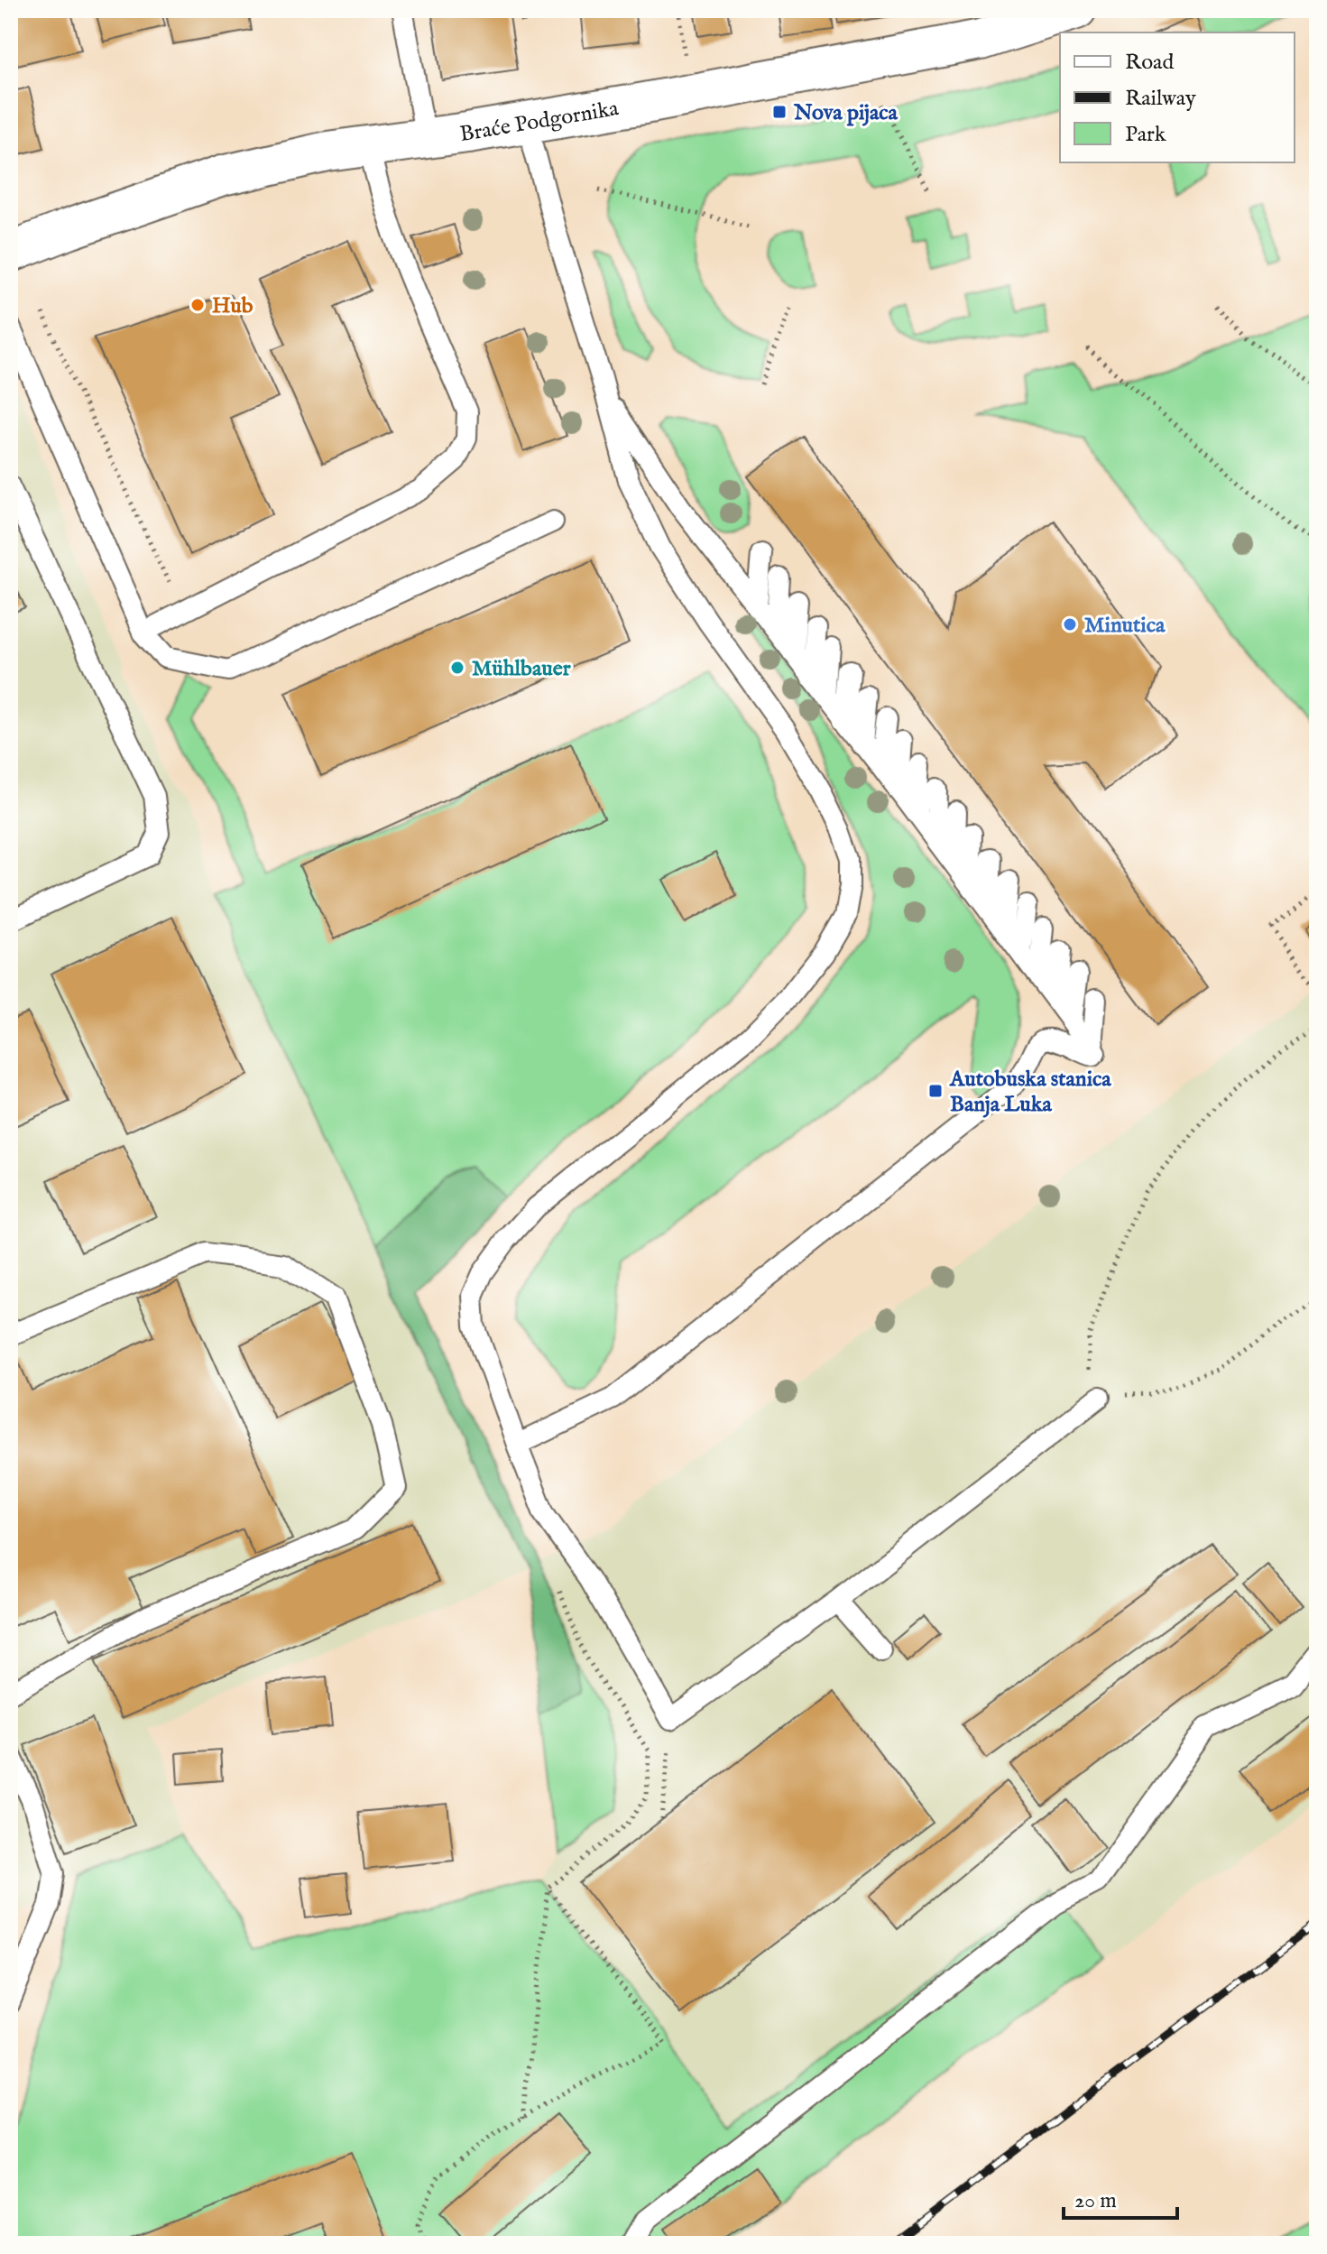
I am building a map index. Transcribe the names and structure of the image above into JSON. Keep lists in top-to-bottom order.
{
  "streets": {
    "street": ["Braće Podgornika"]
  },
  "places": {
    "transit": ["Nova pijaca", "Autobuska stanica Banja Luka"],
    "other": ["Hub", "Minutica", "Mühlbauer"]
  },
  "legend": ["Road", "Railway", "Park"],
  "scale_bar": "20 m"
}
